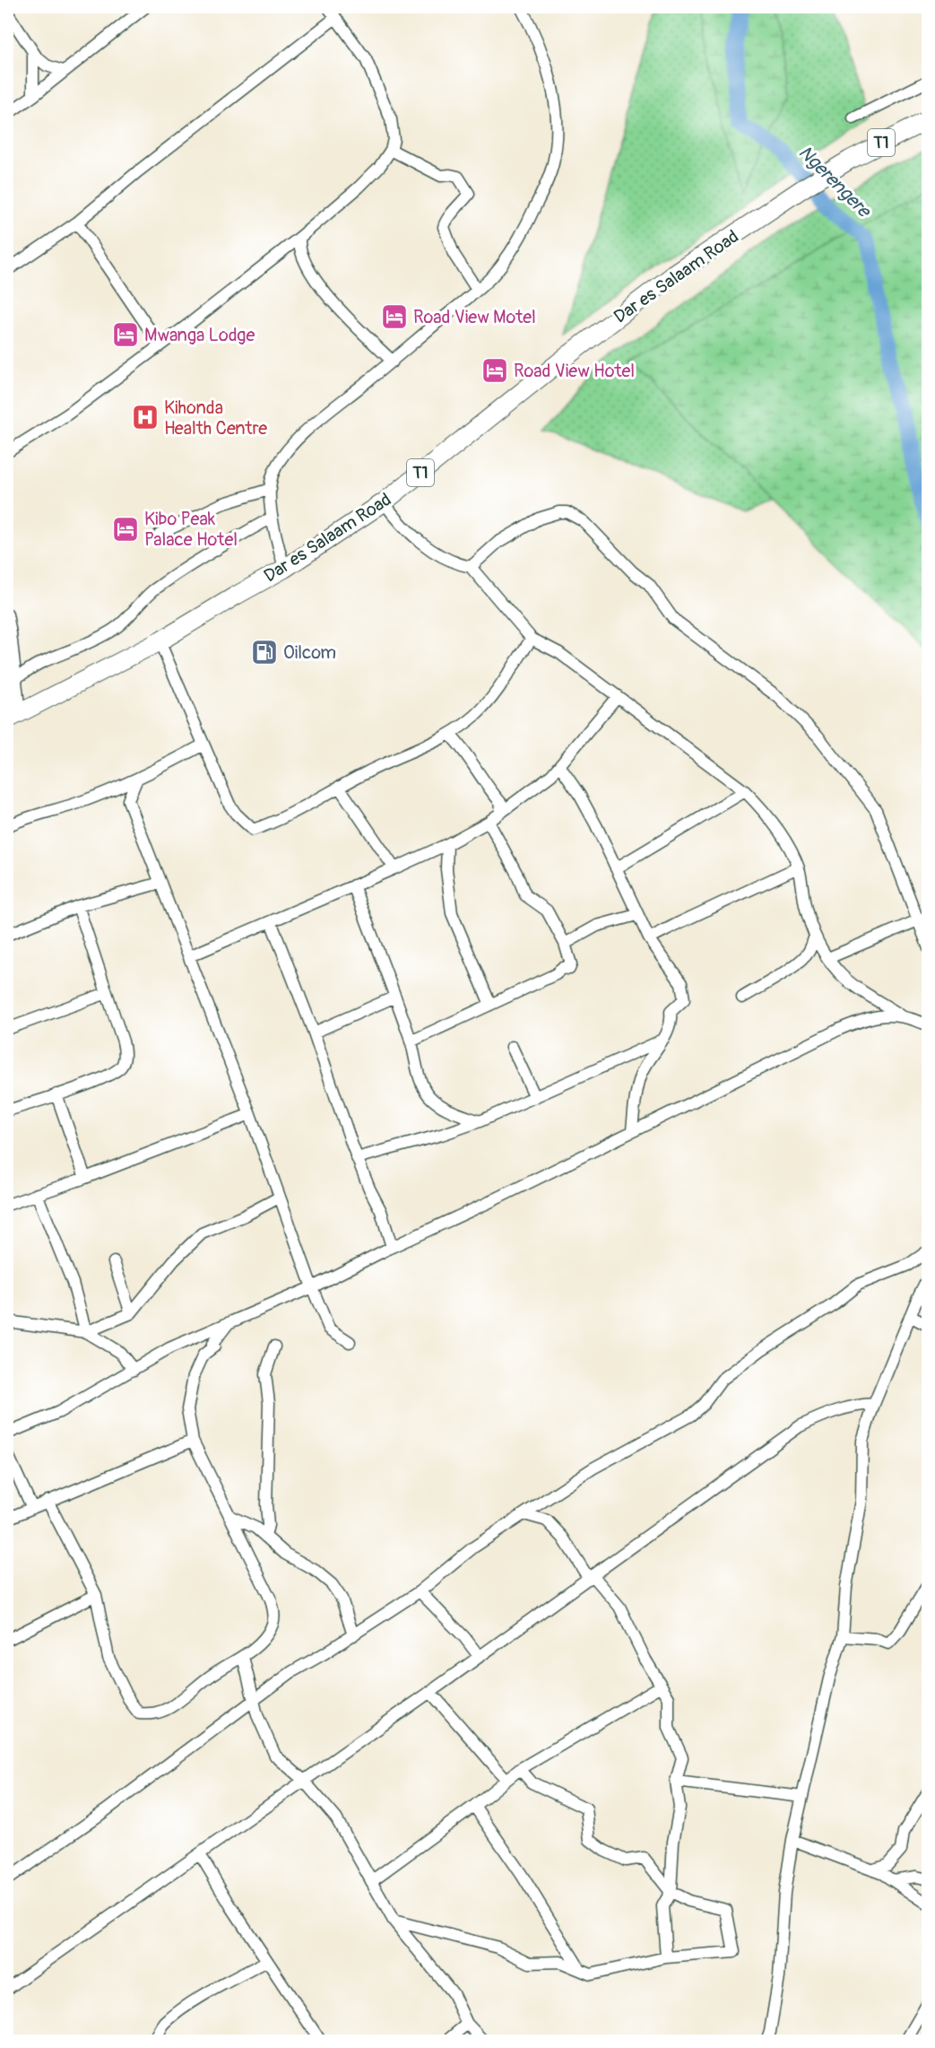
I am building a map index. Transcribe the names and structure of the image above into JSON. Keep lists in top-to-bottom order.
{
  "streets": {
    "highway": ["T1", "Dar es Salaam Road"]
  },
  "water": ["Ngerengere"],
  "places": {
    "hotel": [
      "Road View Motel",
      "Mwanga Lodge",
      "Road View Hotel",
      "Kibo Peak Palace Hotel"
    ],
    "hospital": ["Kihonda Health Centre"],
    "fuel station": ["Oilcom"]
  }
}
